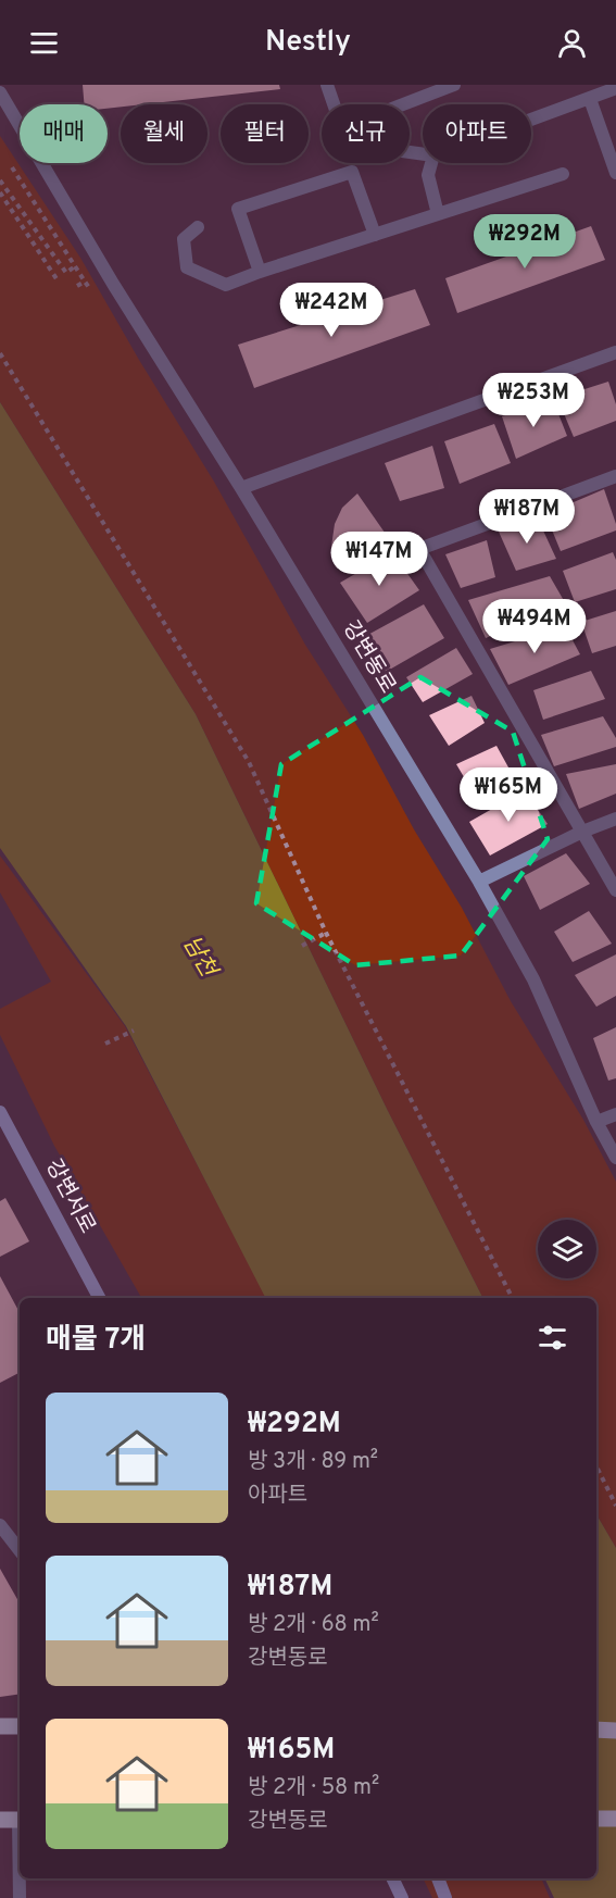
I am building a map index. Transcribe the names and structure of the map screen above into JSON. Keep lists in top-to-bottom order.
{
  "streets": {
    "street": ["강변동로", "강변서로"]
  },
  "water": ["남천"],
  "page": {
    "header": "Nestly",
    "chip": [
      "매매",
      "월세",
      "필터",
      "신규",
      "아파트"
    ],
    "price": [
      "₩292M",
      "₩242M",
      "₩253M",
      "₩187M",
      "₩147M",
      "₩494M",
      "₩165M"
    ],
    "heading": "매물 7개",
    "list": [
      {
        "name": "₩292M",
        "note": "방 3개 · 89 m² · 아파트"
      },
      {
        "name": "₩187M",
        "note": "방 2개 · 68 m² · 강변동로"
      },
      {
        "name": "₩165M",
        "note": "방 2개 · 58 m² · 강변동로"
      }
    ]
  }
}
